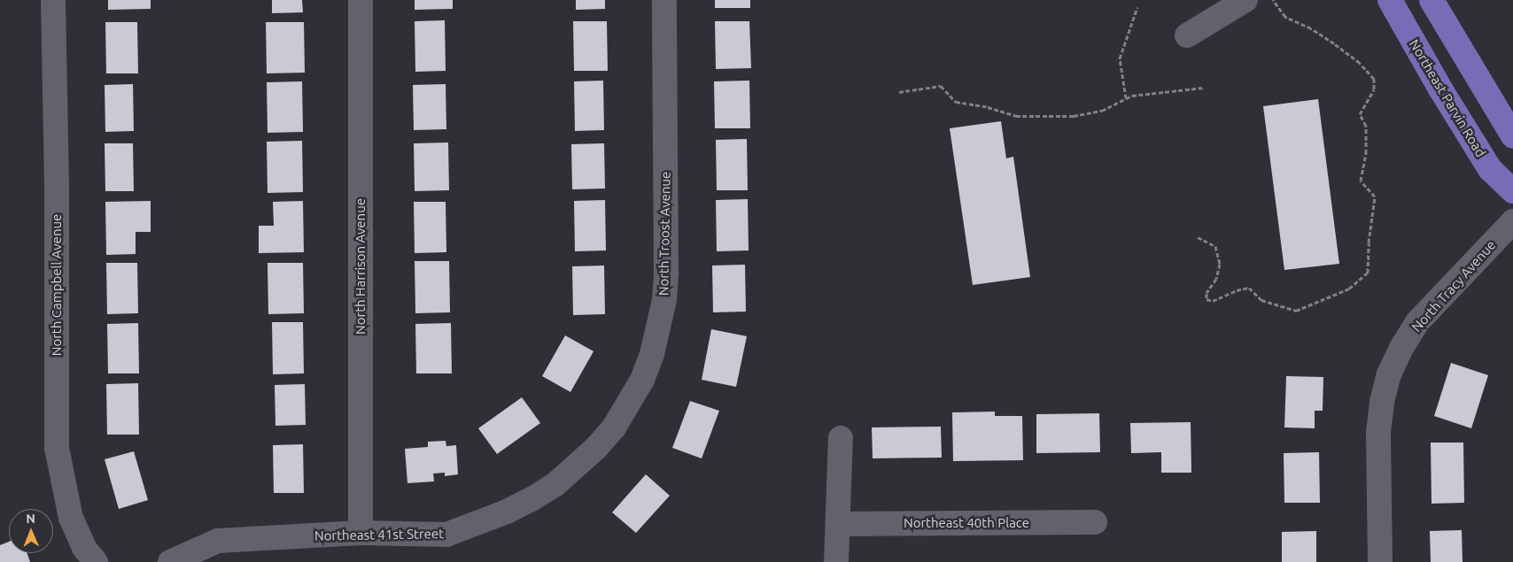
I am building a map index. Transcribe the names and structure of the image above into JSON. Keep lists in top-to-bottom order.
{
  "streets": {
    "main road": ["Northeast Parvin Road"],
    "street": [
      "North Troost Avenue",
      "North Harrison Avenue",
      "North Campbell Avenue",
      "North Tracy Avenue",
      "Northeast 40th Place",
      "Northeast 41st Street"
    ]
  },
  "crossings": [
    ["North Troost Avenue", "Northeast 41st Street"],
    ["North Harrison Avenue", "Northeast 41st Street"]
  ],
  "north": "top"
}
